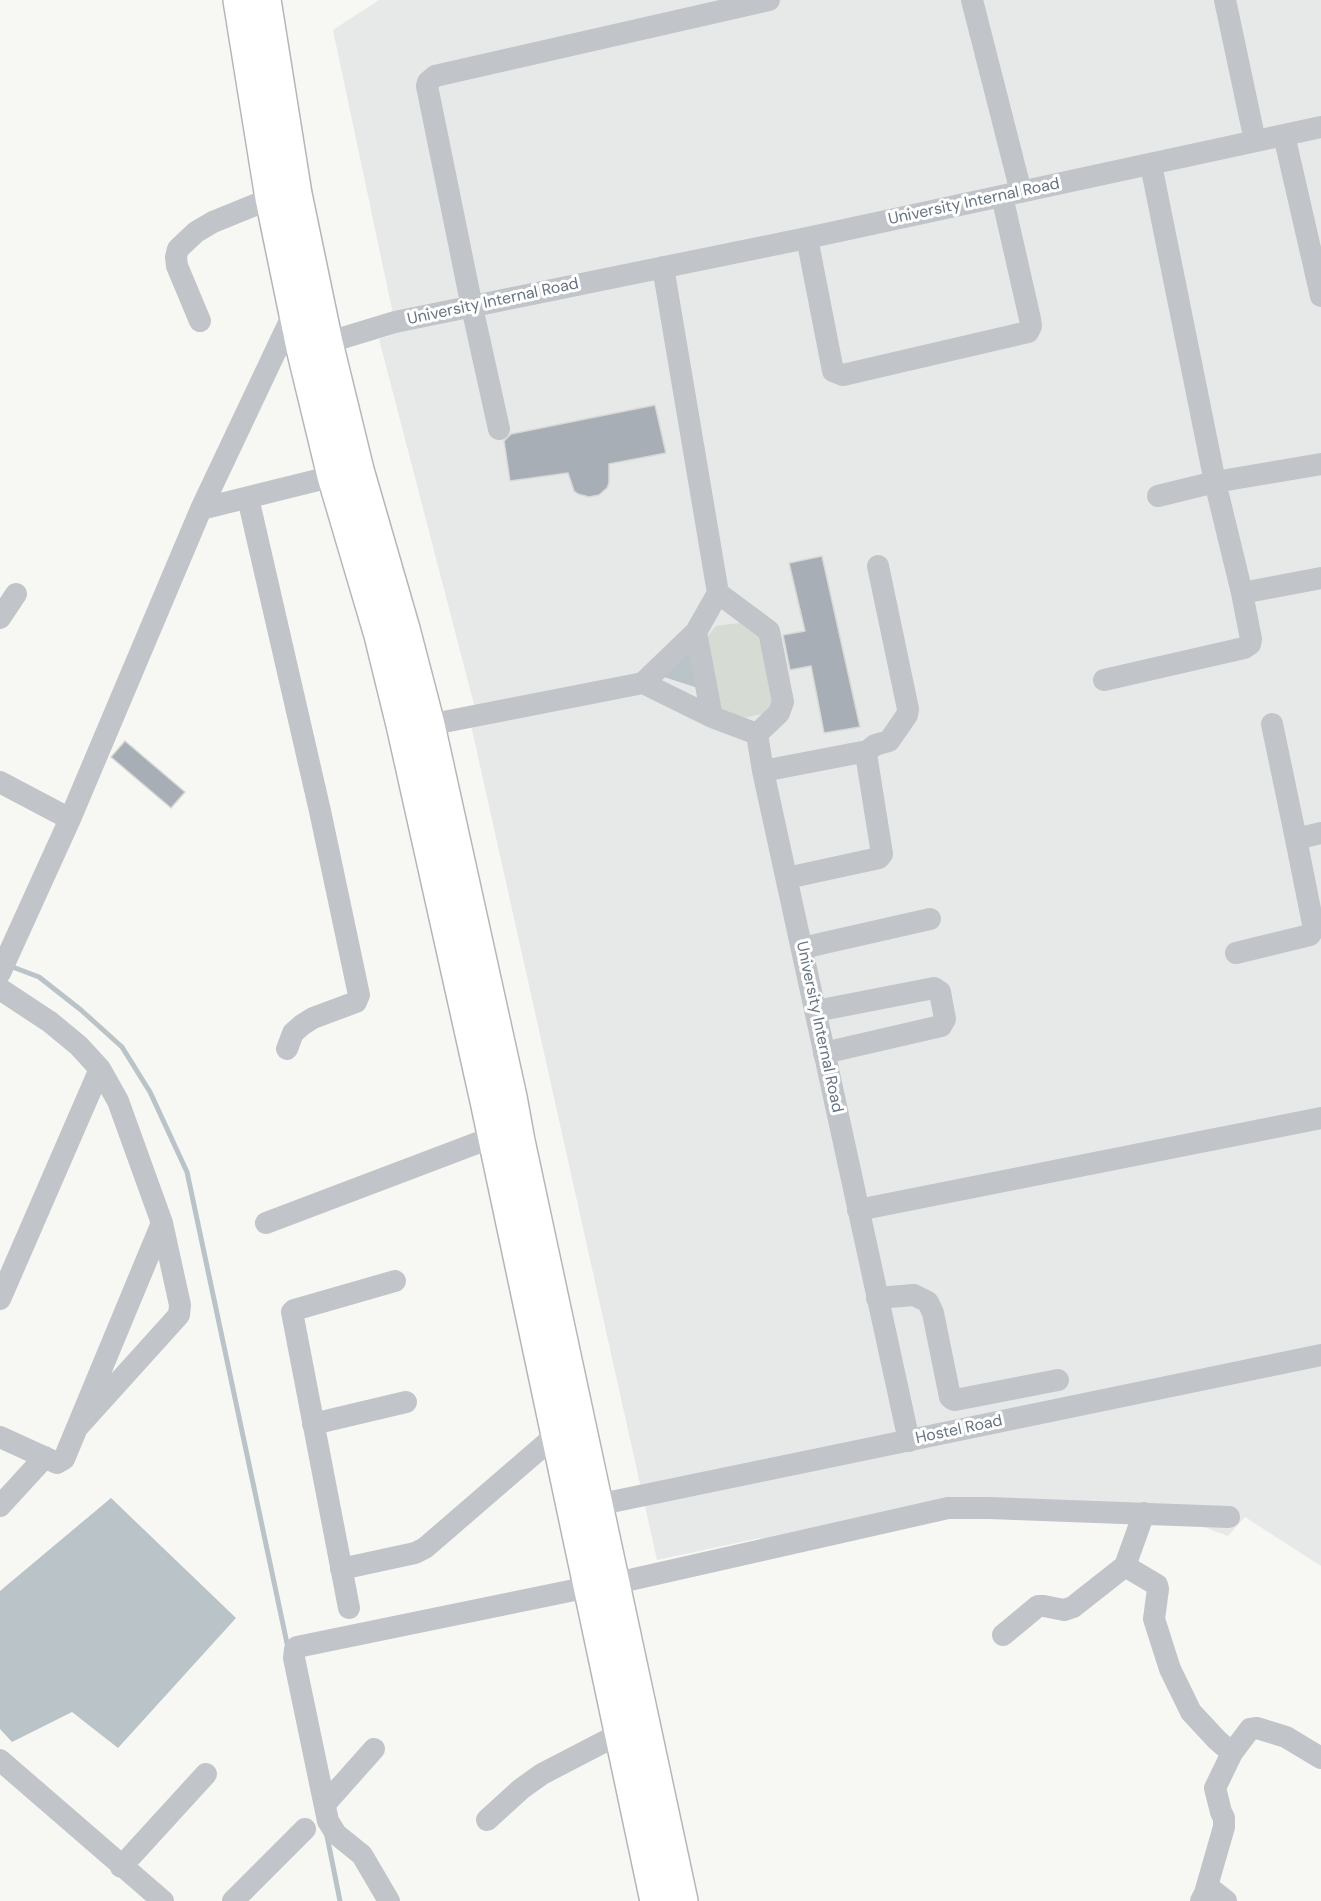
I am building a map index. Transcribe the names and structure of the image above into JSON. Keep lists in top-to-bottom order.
{
  "streets": {
    "street": ["University Internal Road", "Hostel Road"]
  },
  "crossings": [
    ["University Internal Road", "Hostel Road"]
  ]
}
